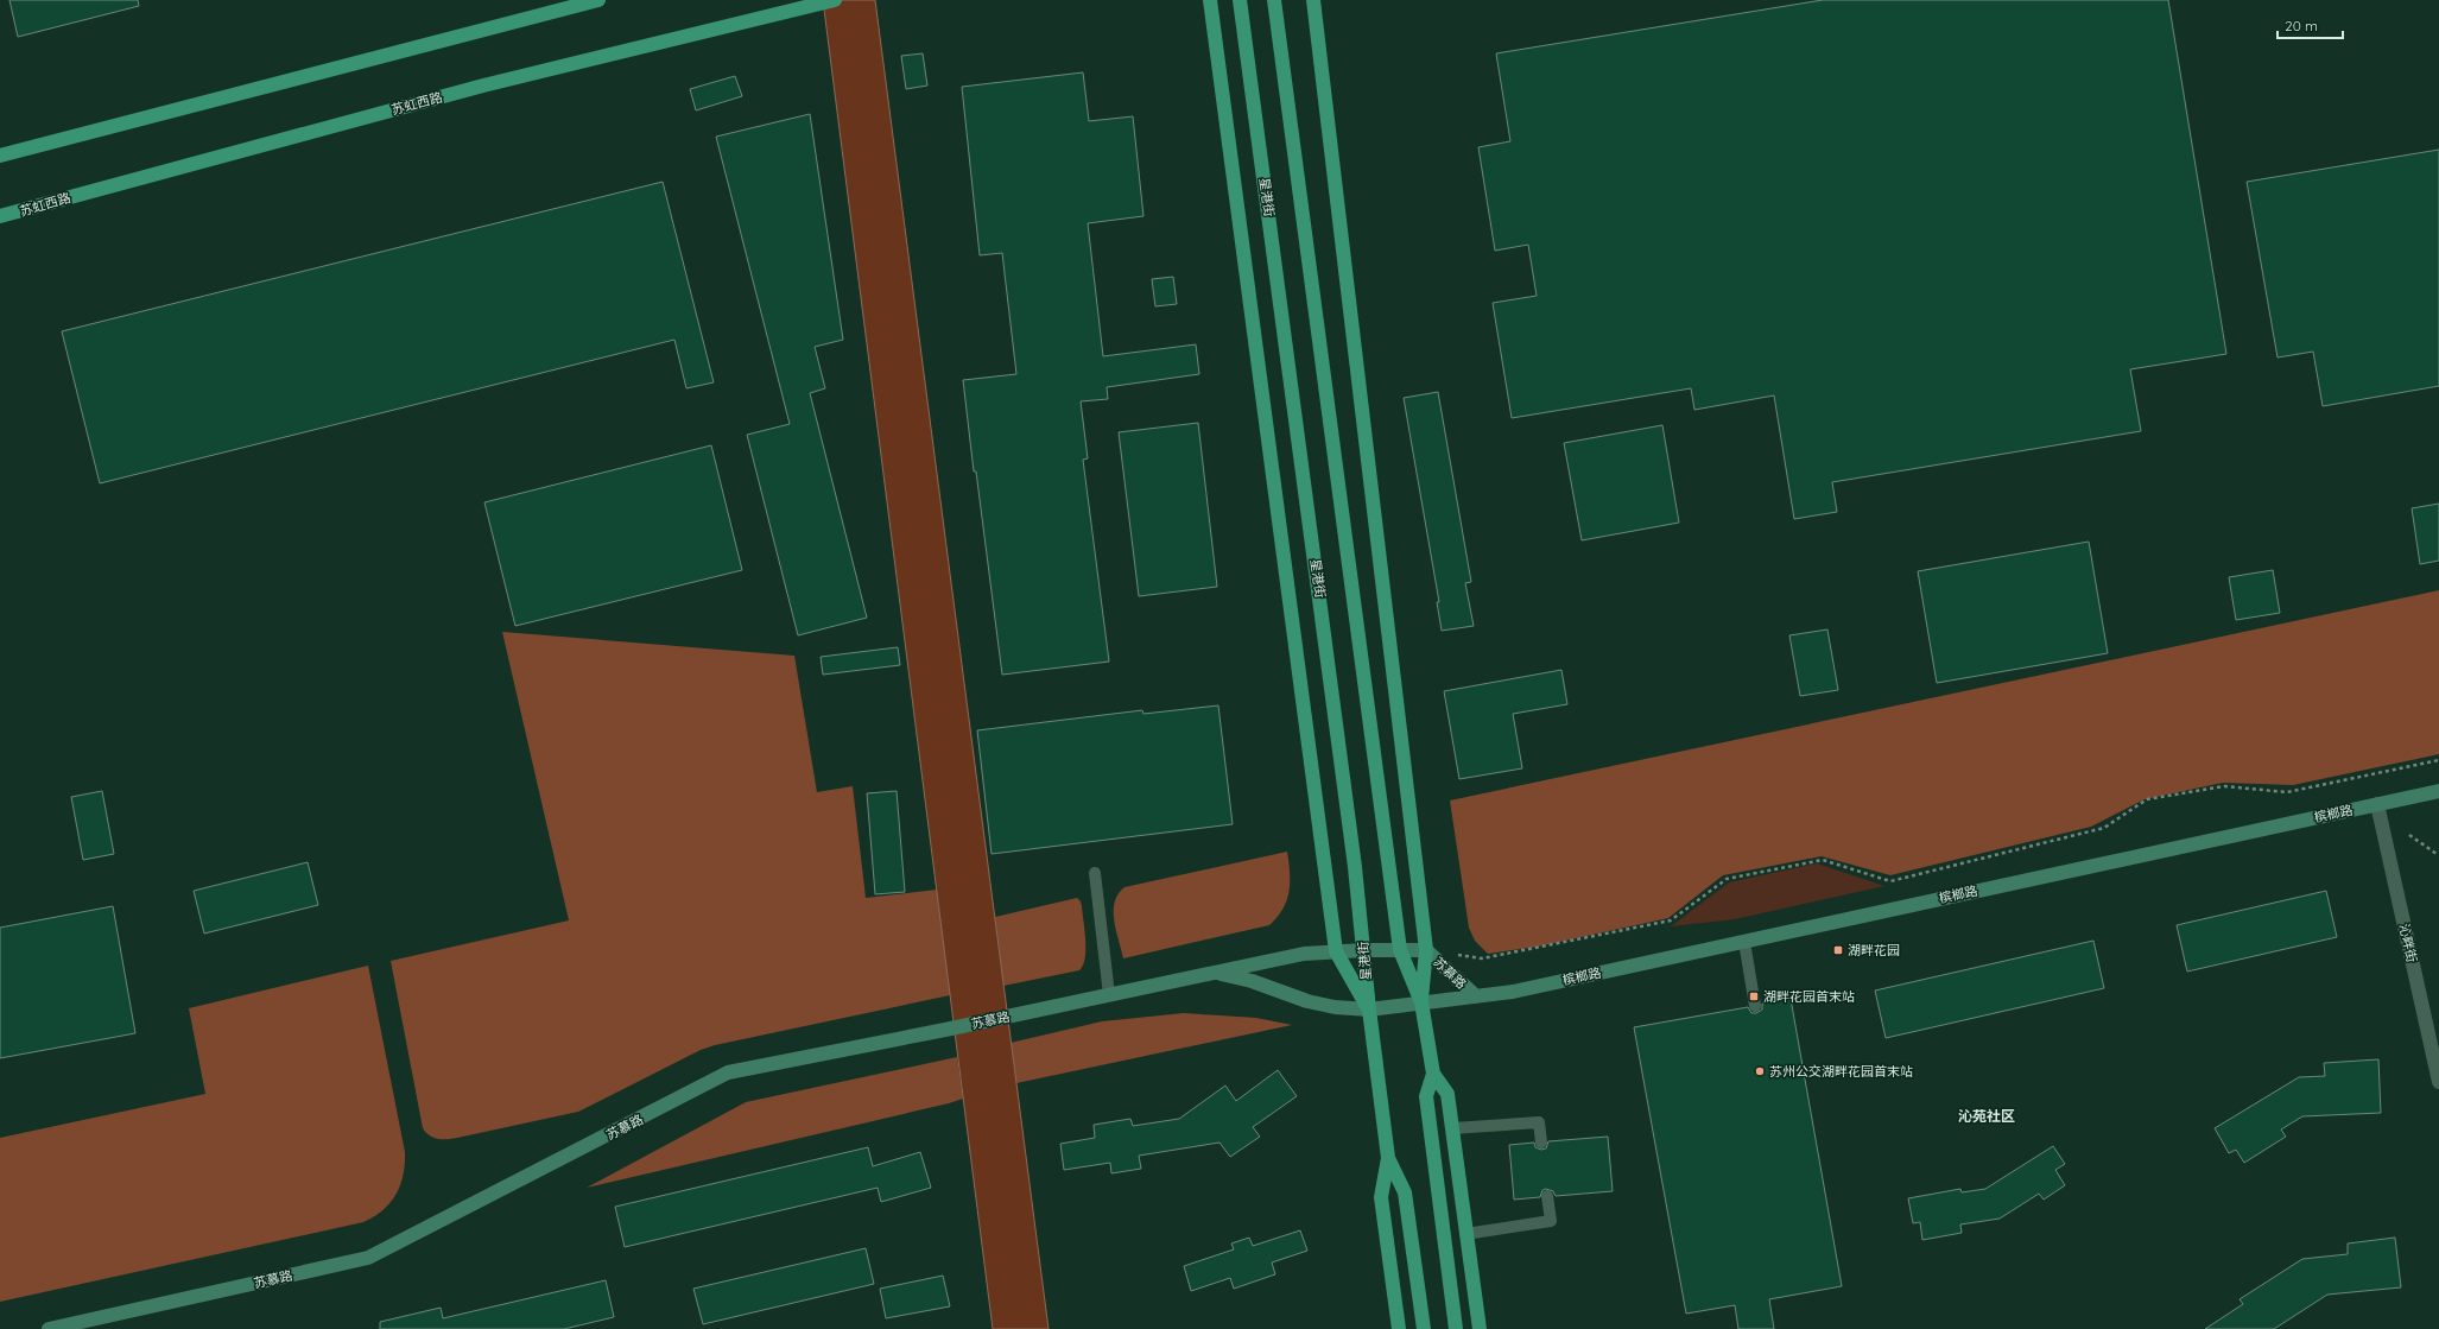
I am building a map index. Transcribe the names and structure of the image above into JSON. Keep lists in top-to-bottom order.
{
  "streets": {
    "main road": [
      "苏虹西路",
      "星港街",
      "槟榔路",
      "苏慕路"
    ],
    "street": ["沁畔街"]
  },
  "crossings": [
    ["星港街", "苏慕路"],
    ["槟榔路", "沁畔街"],
    ["槟榔路", "苏慕路"]
  ],
  "districts": ["沁苑社区"],
  "places": {
    "transit": ["湖畔花园", "湖畔花园首末站"],
    "other": ["苏州公交湖畔花园首末站"]
  },
  "scale_bar": "20 m"
}
